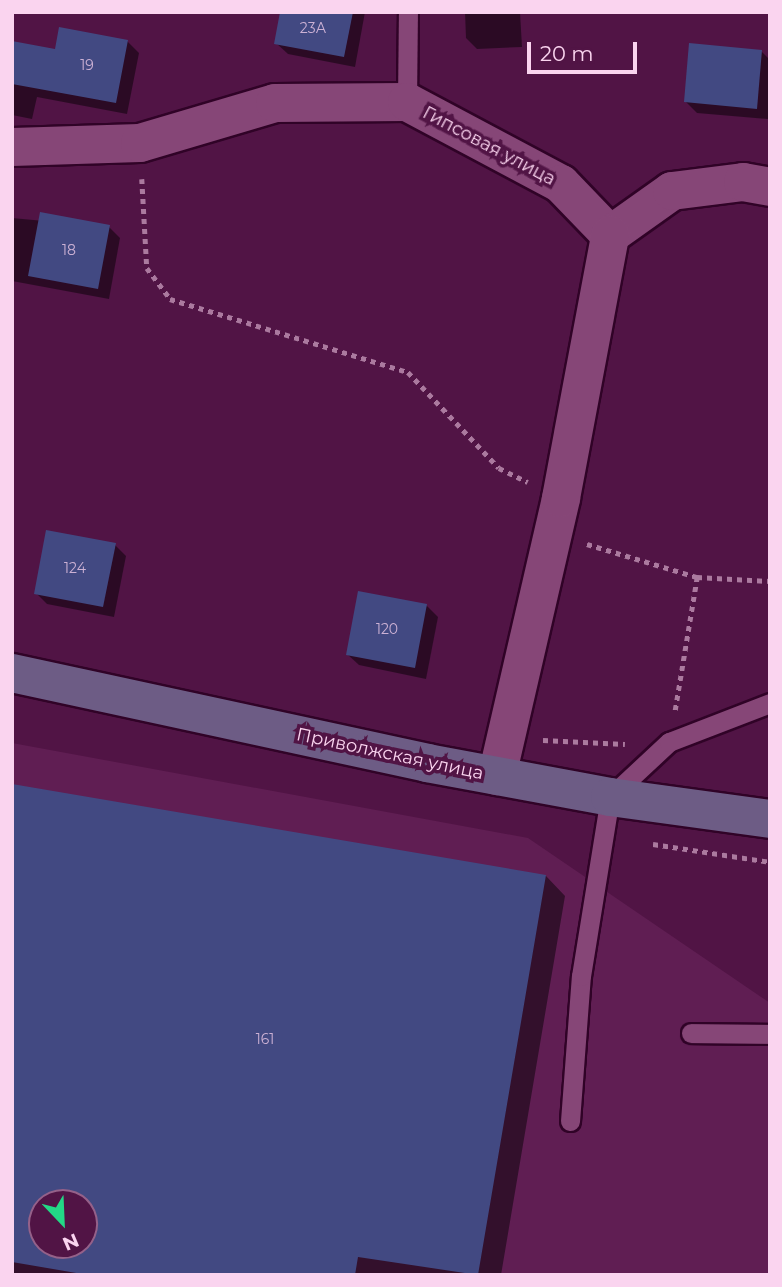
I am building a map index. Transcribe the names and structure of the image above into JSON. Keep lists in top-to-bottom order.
{
  "streets": {
    "main road": ["Приволжская улица"],
    "street": ["Гипсовая улица"]
  },
  "house_numbers": [
    "23А",
    "19",
    "18",
    "124",
    "120",
    "161"
  ],
  "scale_bar": "20 m",
  "north": "bottom right"
}
